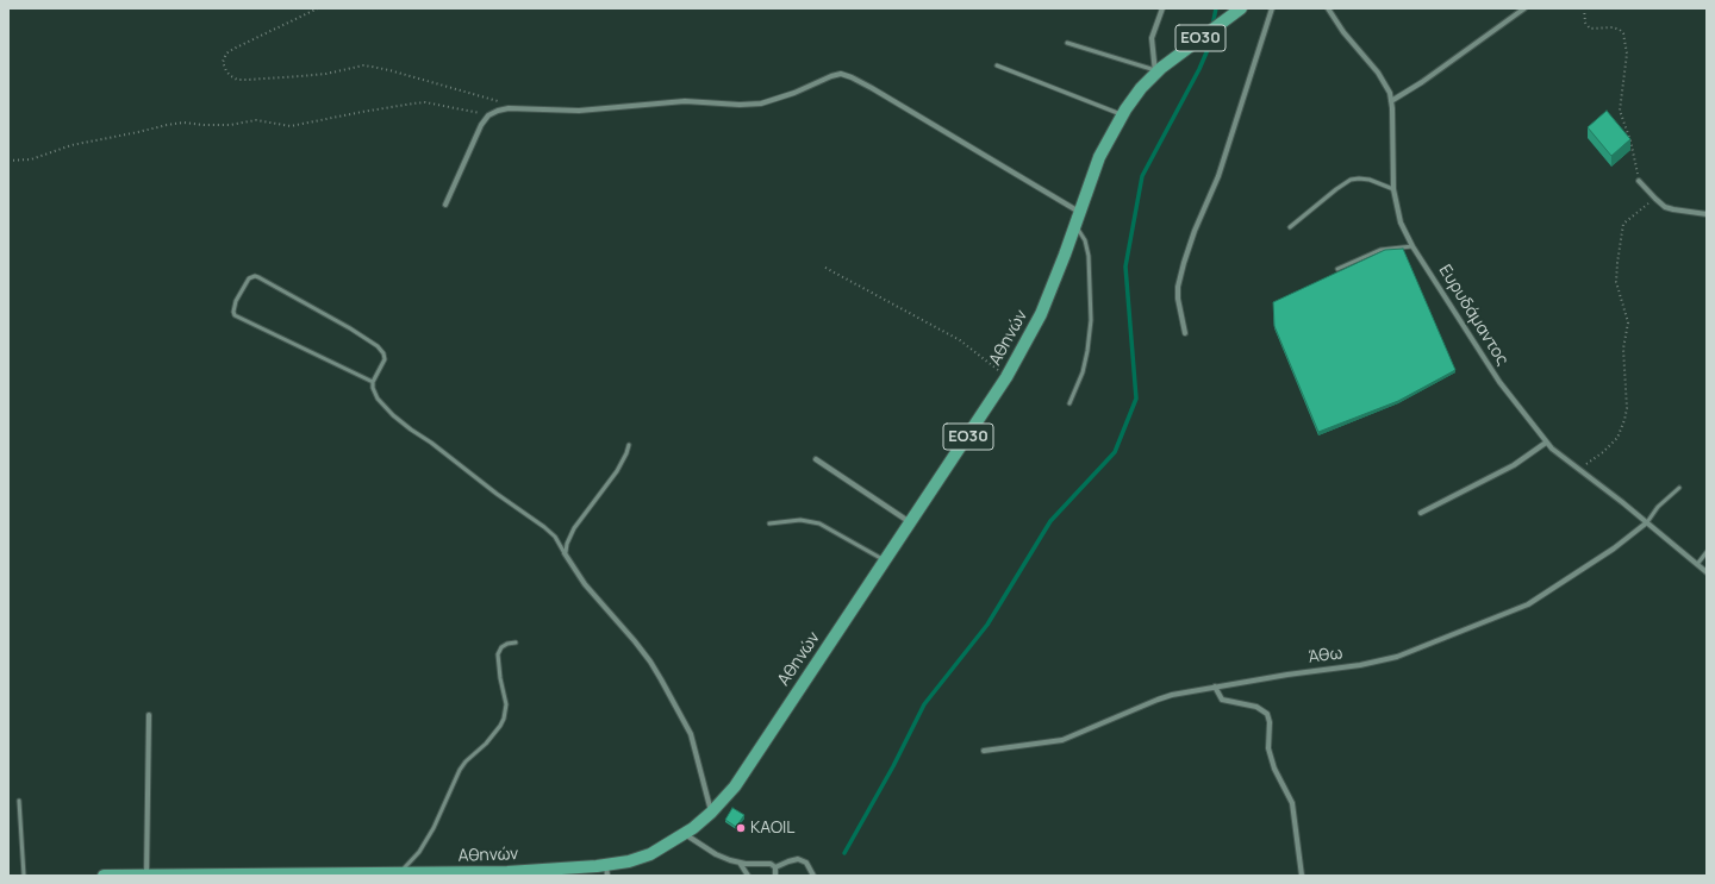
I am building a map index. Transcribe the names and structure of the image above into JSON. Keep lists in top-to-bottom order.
{
  "streets": {
    "main road": ["ΕΟ30", "Αθηνών"],
    "street": ["Ευρυδάμαντος", "Άθω"]
  },
  "crossings": [
    ["Ευρυδάμαντος", "Άθω"]
  ],
  "places": ["KAOIL"]
}
